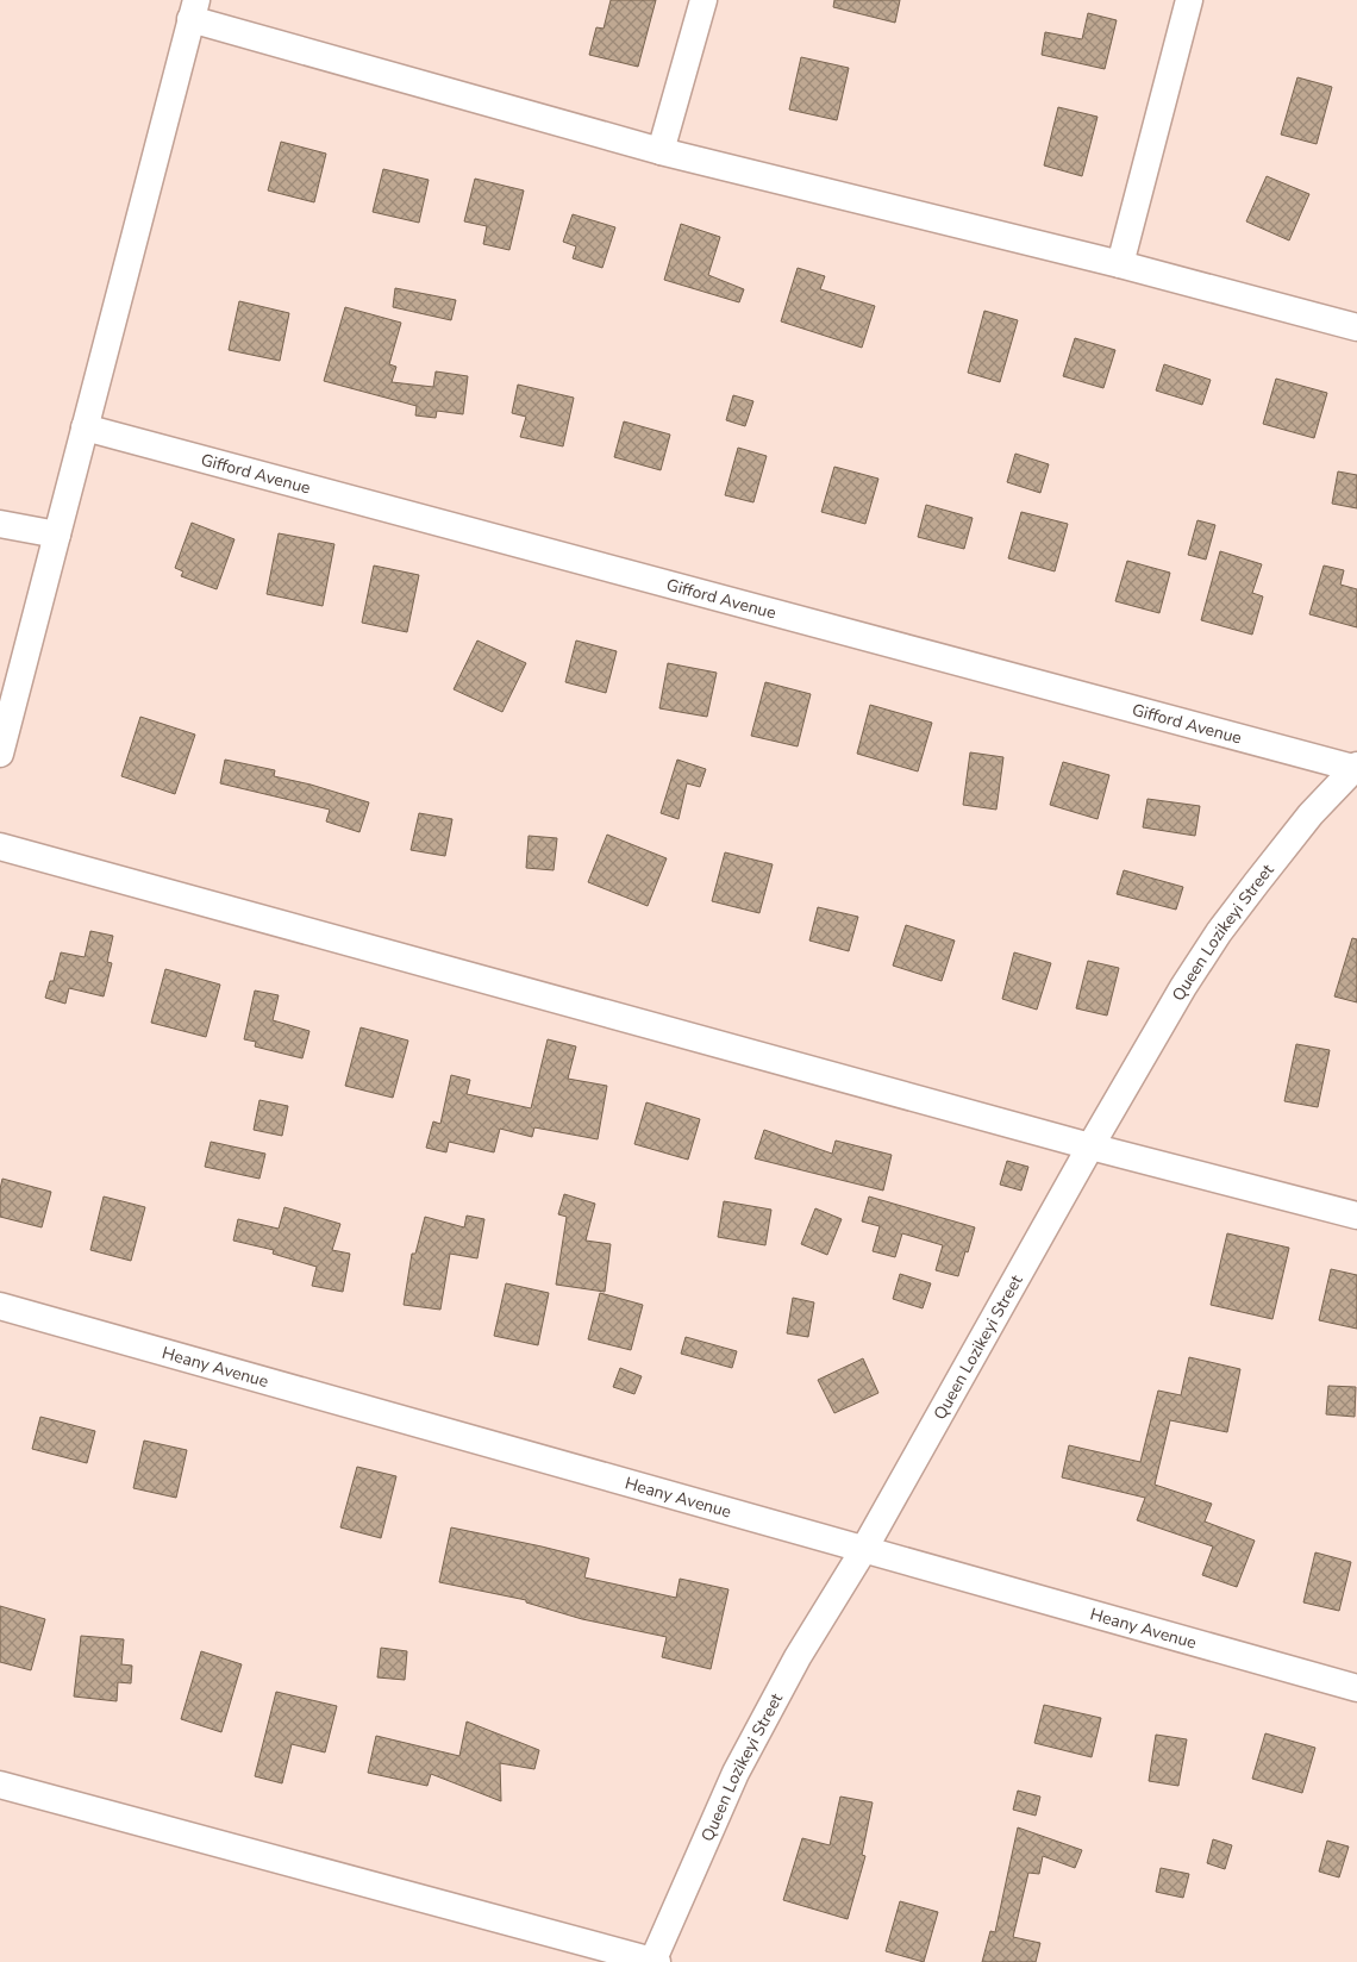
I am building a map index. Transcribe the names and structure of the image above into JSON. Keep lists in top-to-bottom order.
{
  "streets": {
    "street": ["Gifford Avenue", "Queen Lozikeyi Street", "Heany Avenue"]
  },
  "crossings": [
    ["Gifford Avenue", "Queen Lozikeyi Street"],
    ["Queen Lozikeyi Street", "Heany Avenue"]
  ]
}
